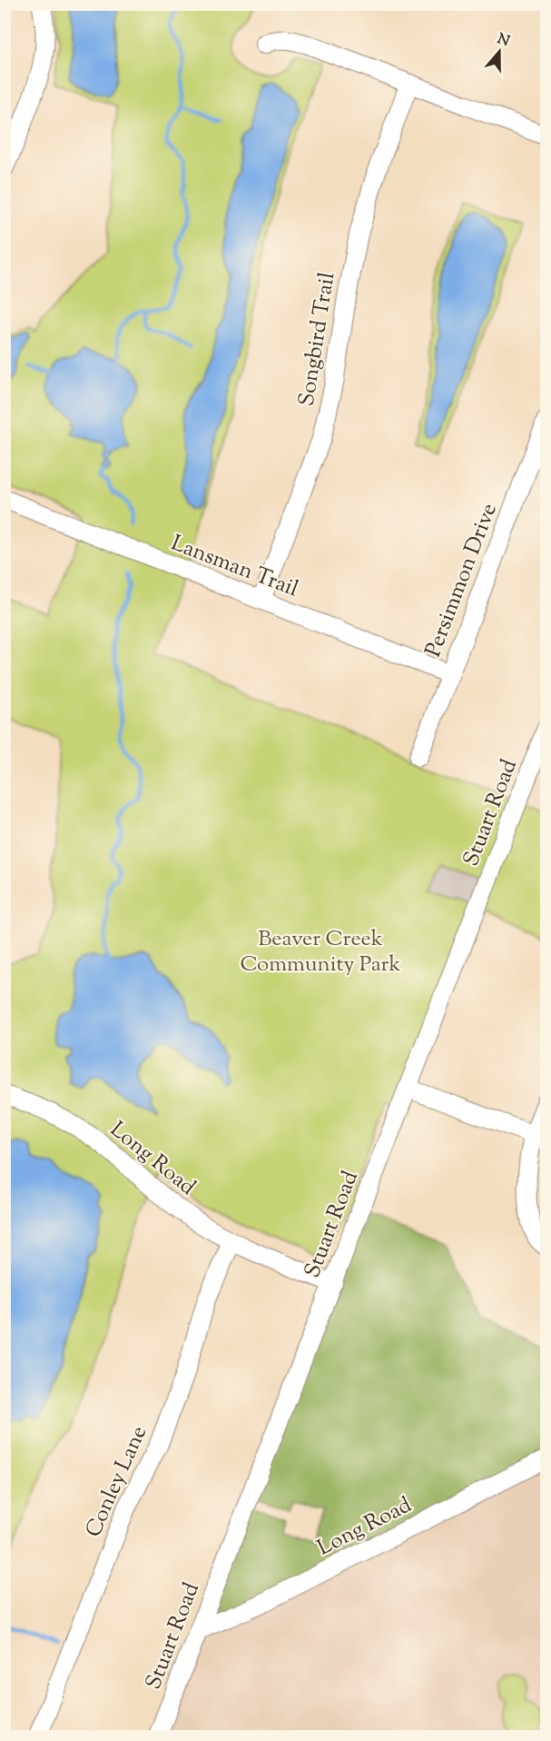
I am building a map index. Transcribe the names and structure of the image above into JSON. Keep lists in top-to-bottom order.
{
  "streets": {
    "street": [
      "Songbird Trail",
      "Lansman Trail",
      "Persimmon Drive",
      "Stuart Road",
      "Long Road",
      "Conley Lane"
    ]
  },
  "crossings": [
    ["Songbird Trail", "Lansman Trail"],
    ["Lansman Trail", "Persimmon Drive"],
    ["Stuart Road", "Long Road"],
    ["Long Road", "Conley Lane"]
  ],
  "parks": ["Beaver Creek Community Park"],
  "north": "top"
}
